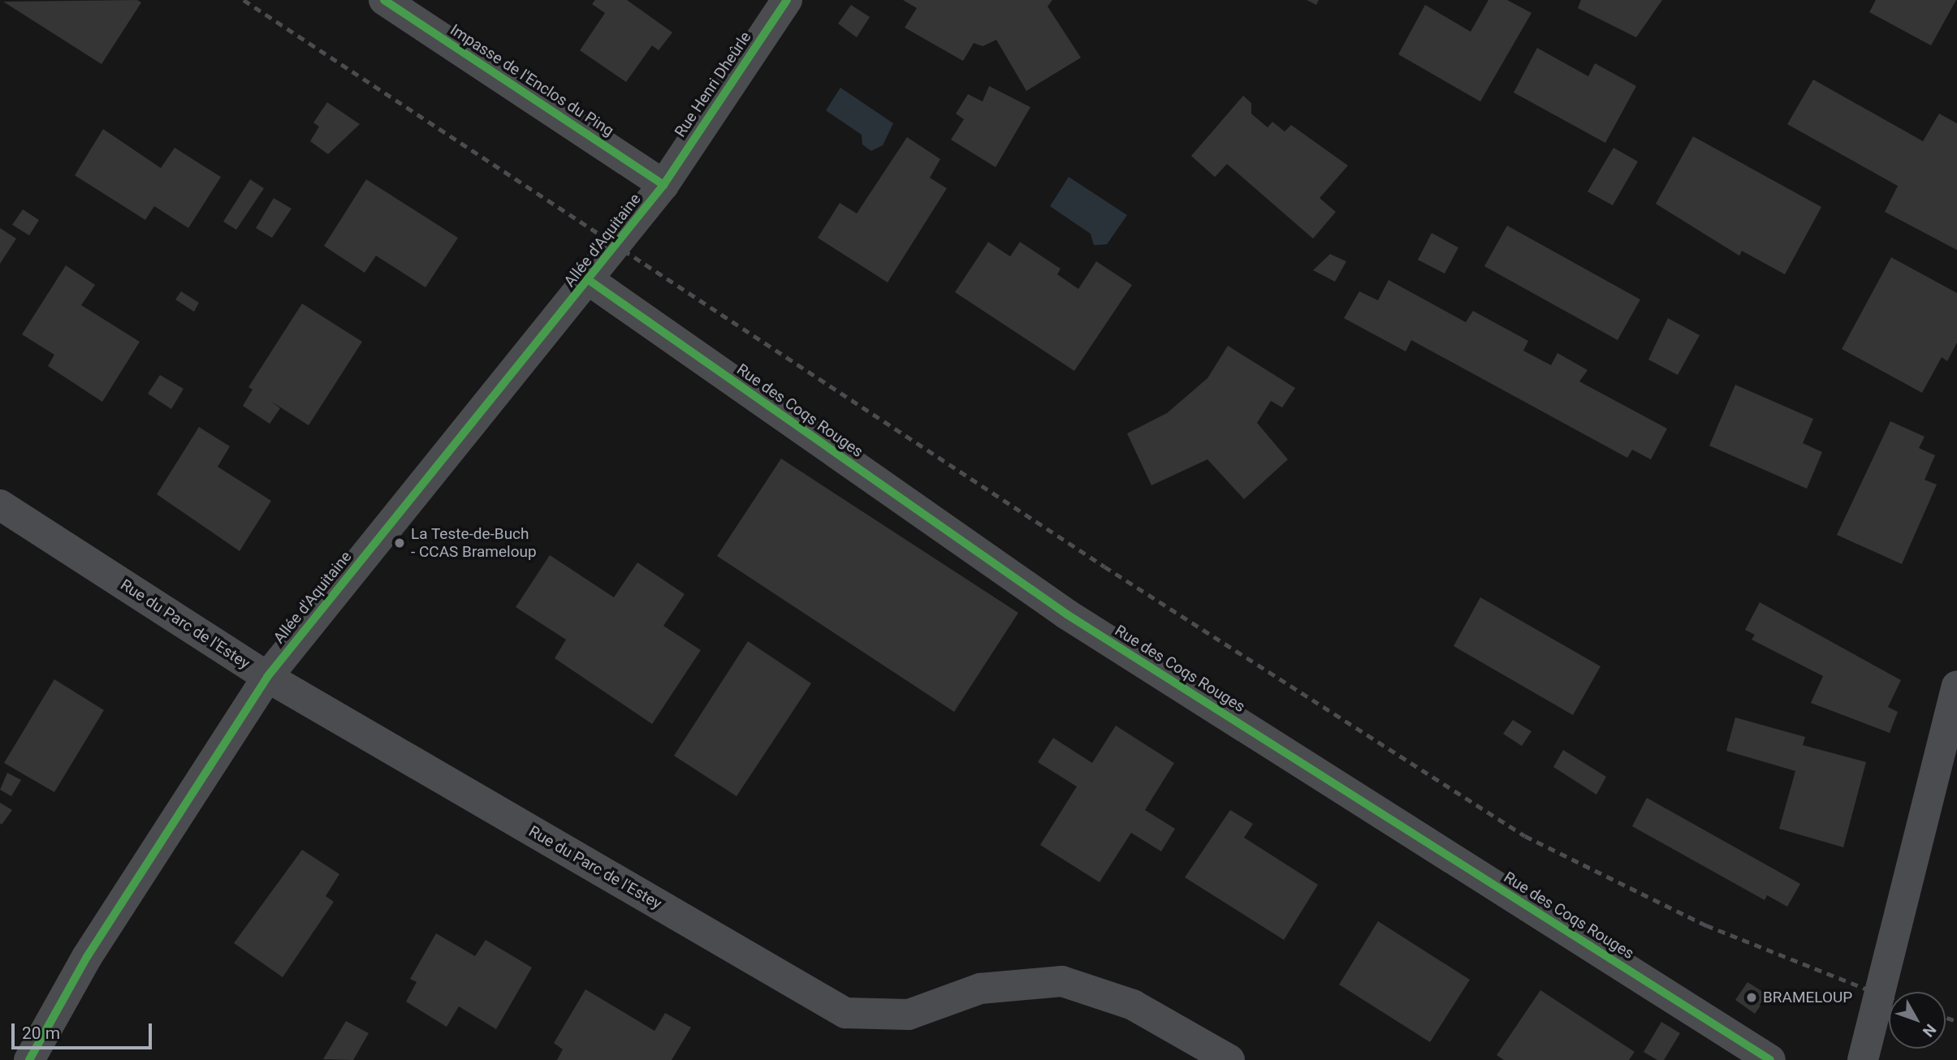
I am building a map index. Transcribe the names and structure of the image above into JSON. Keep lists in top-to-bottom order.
{
  "streets": {
    "street": [
      "Impasse de l'Enclos du Ping",
      "Rue Henri Dheûrle",
      "Allée d'Aquitaine",
      "Rue des Coqs Rouges",
      "Rue du Parc de l'Estey"
    ]
  },
  "crossings": [
    ["Impasse de l'Enclos du Ping", "Rue Henri Dheûrle"],
    ["Impasse de l'Enclos du Ping", "Allée d'Aquitaine"],
    ["Rue Henri Dheûrle", "Allée d'Aquitaine"],
    ["Allée d'Aquitaine", "Rue des Coqs Rouges"],
    ["Allée d'Aquitaine", "Rue du Parc de l'Estey"]
  ],
  "places": ["La Teste-de-Buch - CCAS Brameloup", "BRAMELOUP"],
  "scale_bar": "20 m",
  "north": "bottom right"
}
